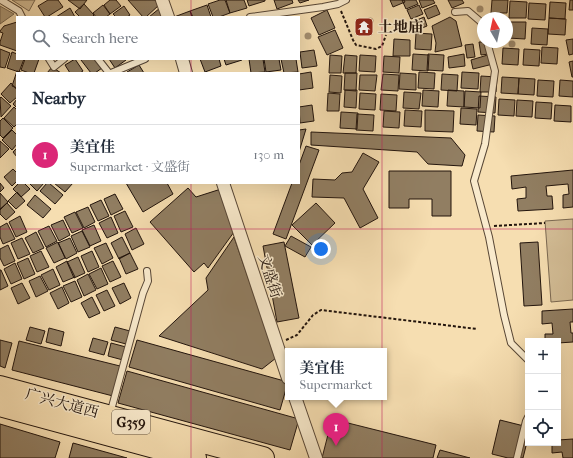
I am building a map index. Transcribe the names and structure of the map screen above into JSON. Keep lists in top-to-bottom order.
{
  "streets": {
    "highway": ["广兴大道西", "G359"],
    "street": ["文盛街"]
  },
  "places": {
    "temple": ["土地庙"]
  },
  "north": "top",
  "page": {
    "search": "Search here",
    "heading": "Nearby",
    "list": [
      {
        "mark": "1",
        "name": "美宜佳",
        "note": "Supermarket · 文盛街",
        "value": "130 m"
      }
    ],
    "map_buttons": ["+", "−"],
    "popup": ["美宜佳", "Supermarket"],
    "pins": "1"
  }
}
